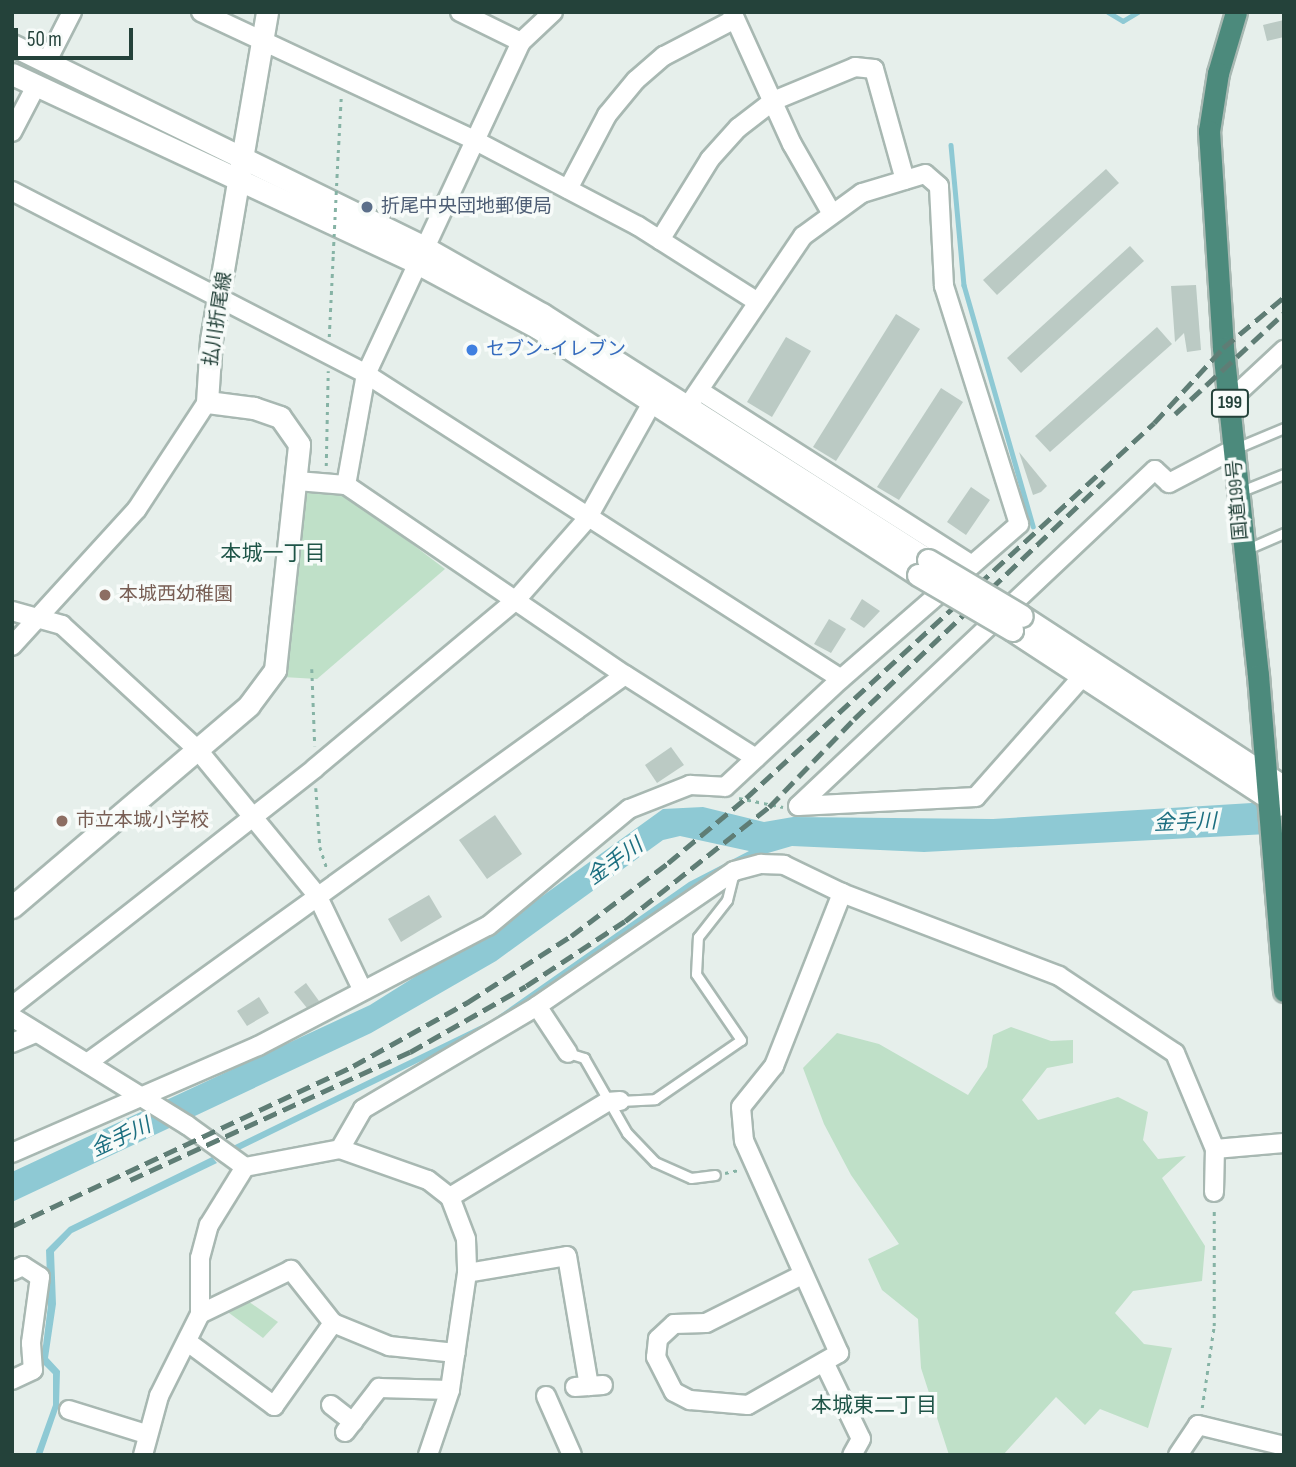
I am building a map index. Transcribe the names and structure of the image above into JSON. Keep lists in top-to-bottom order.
{
  "streets": {
    "highway": ["199", "国道199号"],
    "street": ["払川折尾線"]
  },
  "districts": ["本城一丁目", "本城東二丁目"],
  "water": ["金手川"],
  "places": [
    "折尾中央団地郵便局",
    "セブン-イレブン",
    "本城西幼稚園",
    "市立本城小学校"
  ],
  "scale_bar": "50 m"
}
